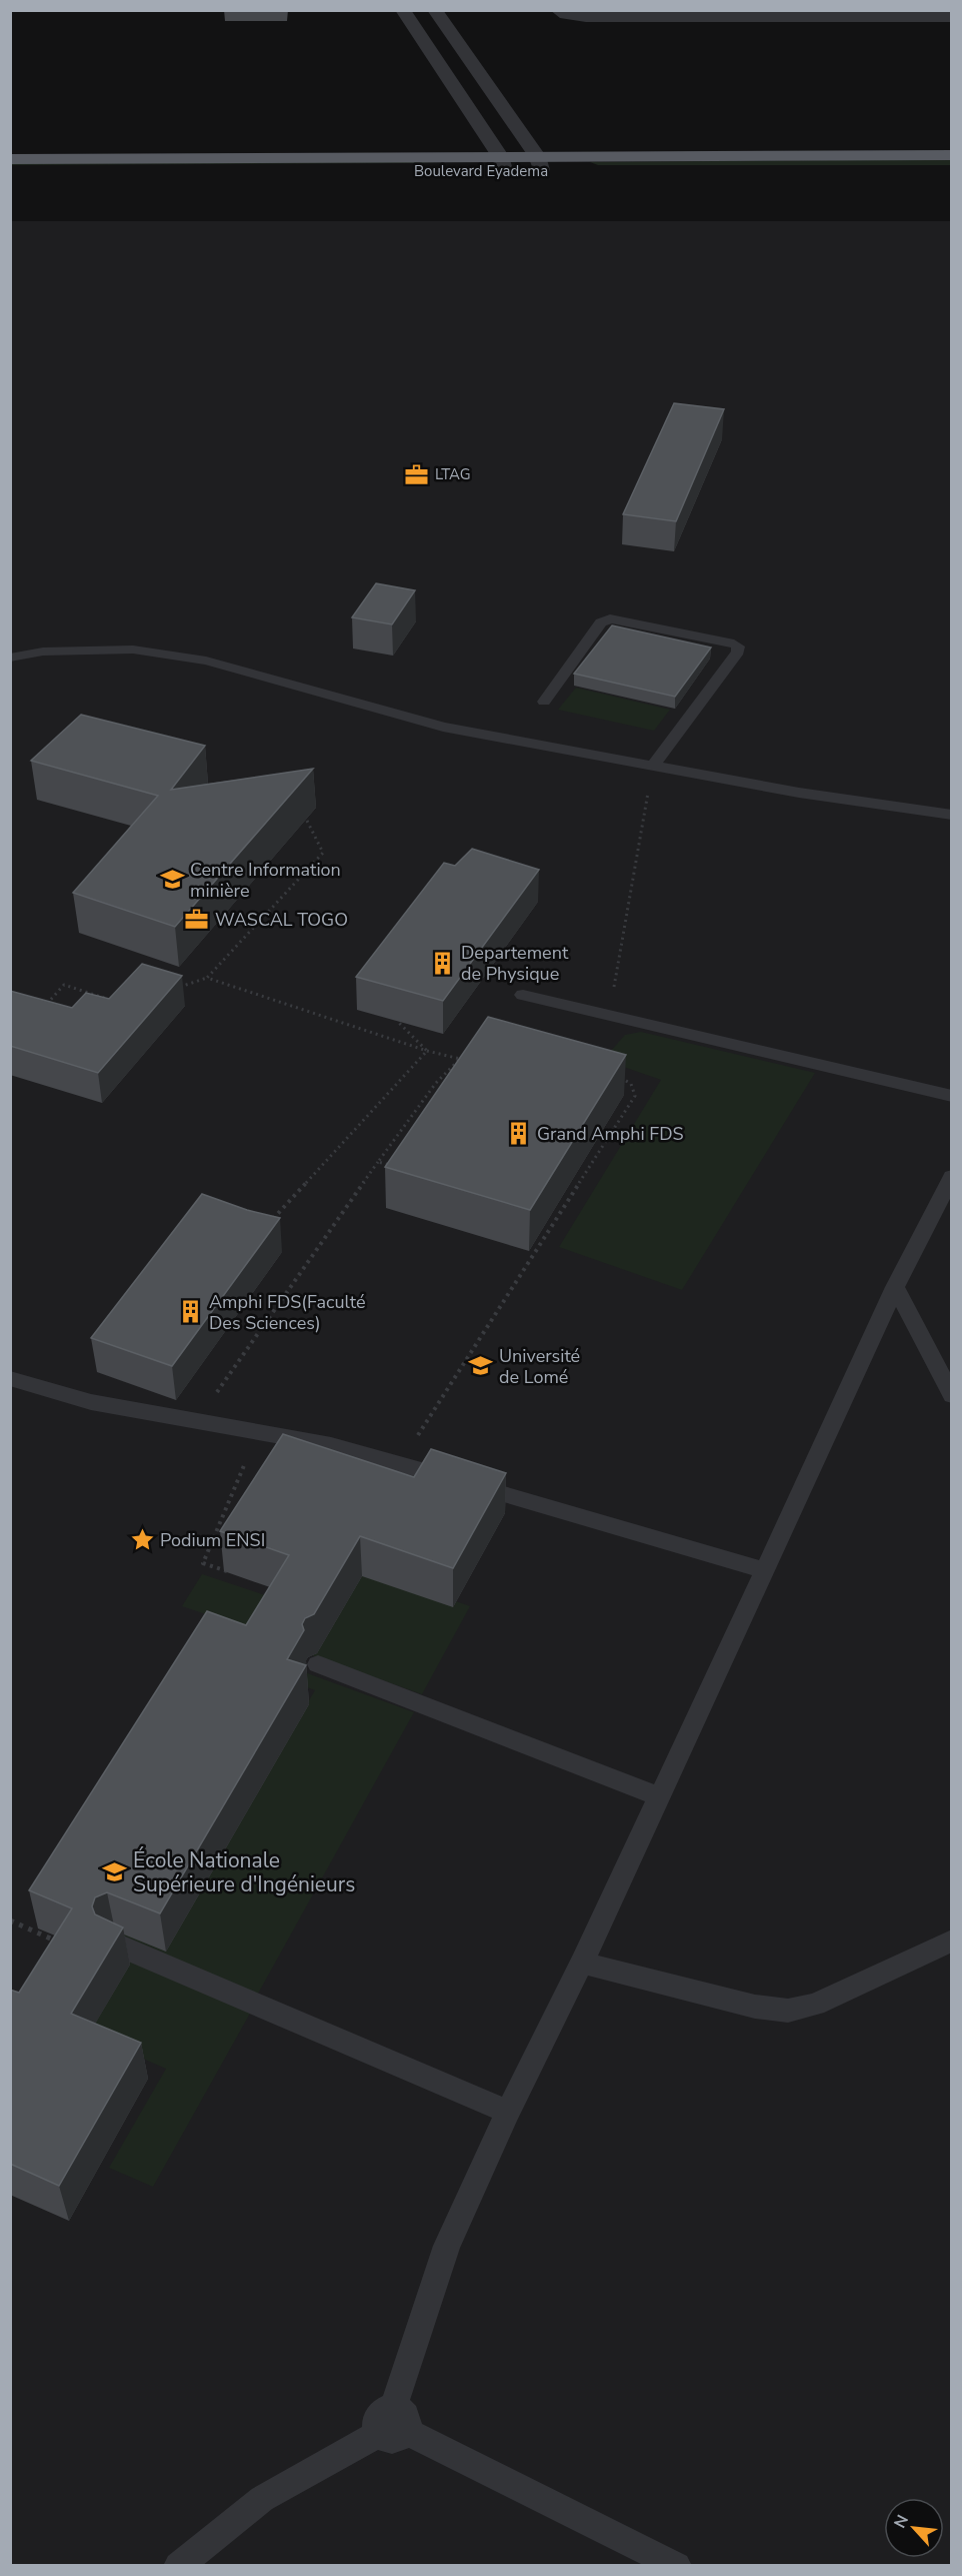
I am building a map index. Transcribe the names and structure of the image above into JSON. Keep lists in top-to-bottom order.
{
  "streets": {
    "highway": ["Boulevard Eyadema"]
  },
  "places": {
    "office": ["LTAG", "WASCAL TOGO"],
    "school or university": ["Centre Information minière", "Université de Lomé", "École Nationale Supérieure d'Ingénieurs"],
    "building": ["Departement de Physique", "Grand Amphi FDS", "Amphi FDS(Faculté Des Sciences)"],
    "place": ["Podium ENSI"]
  },
  "north": "top left"
}
